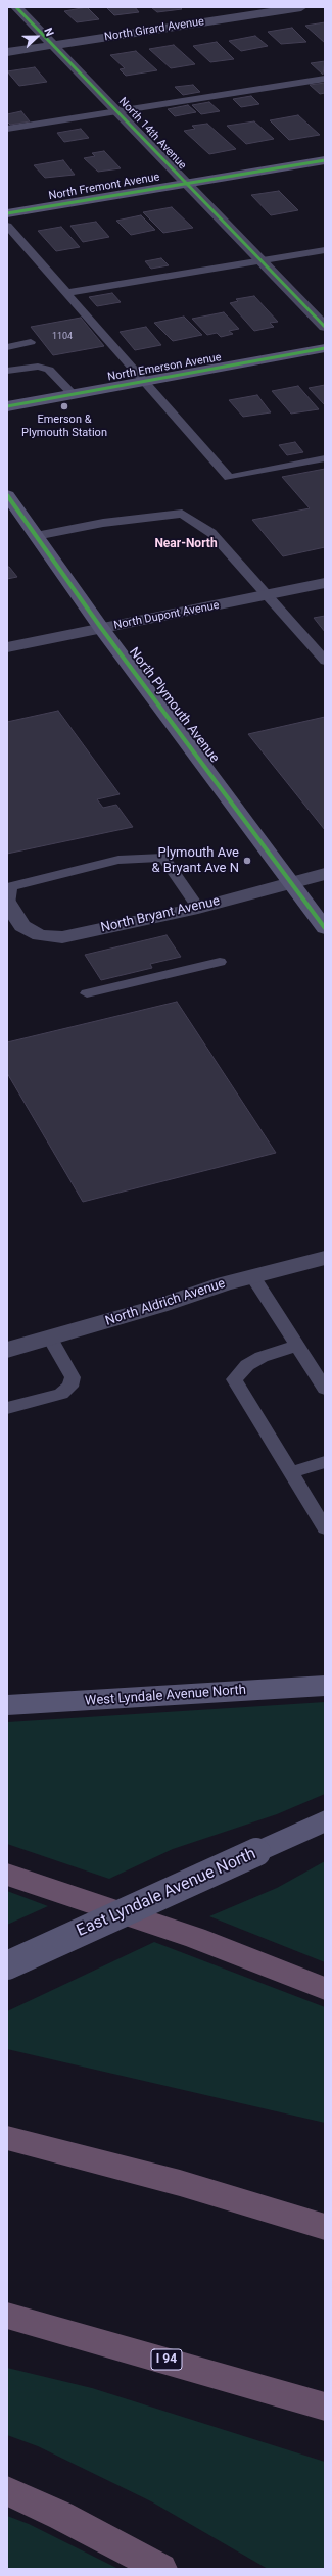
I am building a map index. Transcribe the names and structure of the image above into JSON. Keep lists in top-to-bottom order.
{
  "streets": {
    "highway": ["I 94"],
    "main road": [
      "North Fremont Avenue",
      "North Emerson Avenue",
      "North Plymouth Avenue",
      "West Lyndale Avenue North",
      "East Lyndale Avenue North"
    ],
    "street": [
      "North Girard Avenue",
      "North 14th Avenue",
      "North Dupont Avenue",
      "North Bryant Avenue",
      "North Aldrich Avenue"
    ]
  },
  "crossings": [
    ["North Girard Avenue", "North 14th Avenue"],
    ["North 14th Avenue", "North Fremont Avenue"],
    ["North Dupont Avenue", "North Plymouth Avenue"],
    ["North Plymouth Avenue", "North Bryant Avenue"]
  ],
  "districts": ["Near-North"],
  "places": ["Emerson & Plymouth Station", "Plymouth Ave & Bryant Ave N"],
  "house_numbers": ["1104"],
  "north": "right"
}
